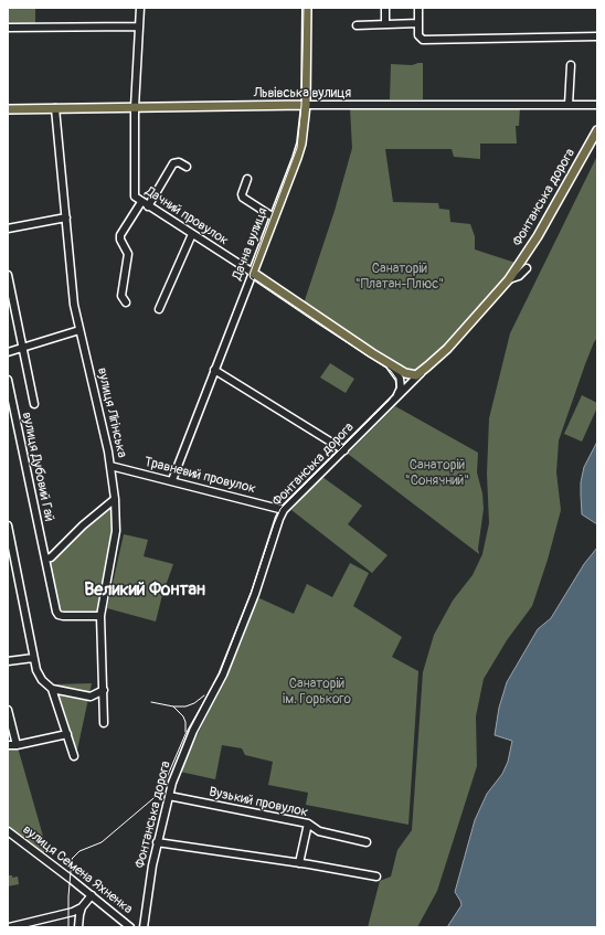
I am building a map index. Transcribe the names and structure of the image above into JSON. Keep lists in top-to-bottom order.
{
  "streets": {
    "main road": [
      "Львівська вулиця",
      "Фонтанська дорога",
      "Дачний провулок",
      "Дачна вулиця"
    ],
    "street": [
      "вулиця Лігінська",
      "вулиця Дубовий Гай",
      "Травневий провулок",
      "Вузький провулок",
      "вулиця Семена Яхненка"
    ]
  },
  "crossings": [
    ["Львівська вулиця", "Дачний провулок"],
    ["Львівська вулиця", "Дачна вулиця"],
    ["Львівська вулиця", "вулиця Лігінська"],
    ["Фонтанська дорога", "Дачний провулок"],
    ["Фонтанська дорога", "Травневий провулок"],
    ["Фонтанська дорога", "Вузький провулок"],
    ["Дачний провулок", "Дачна вулиця"],
    ["Дачна вулиця", "Травневий провулок"],
    ["вулиця Лігінська", "вулиця Дубовий Гай"],
    ["вулиця Лігінська", "Травневий провулок"]
  ],
  "districts": ["Великий Фонтан"],
  "parks": ["Санаторій \"Платан-Плюс\"", "Санаторій \"Сонячний\"", "Cанаторій ім. Горького"]
}
